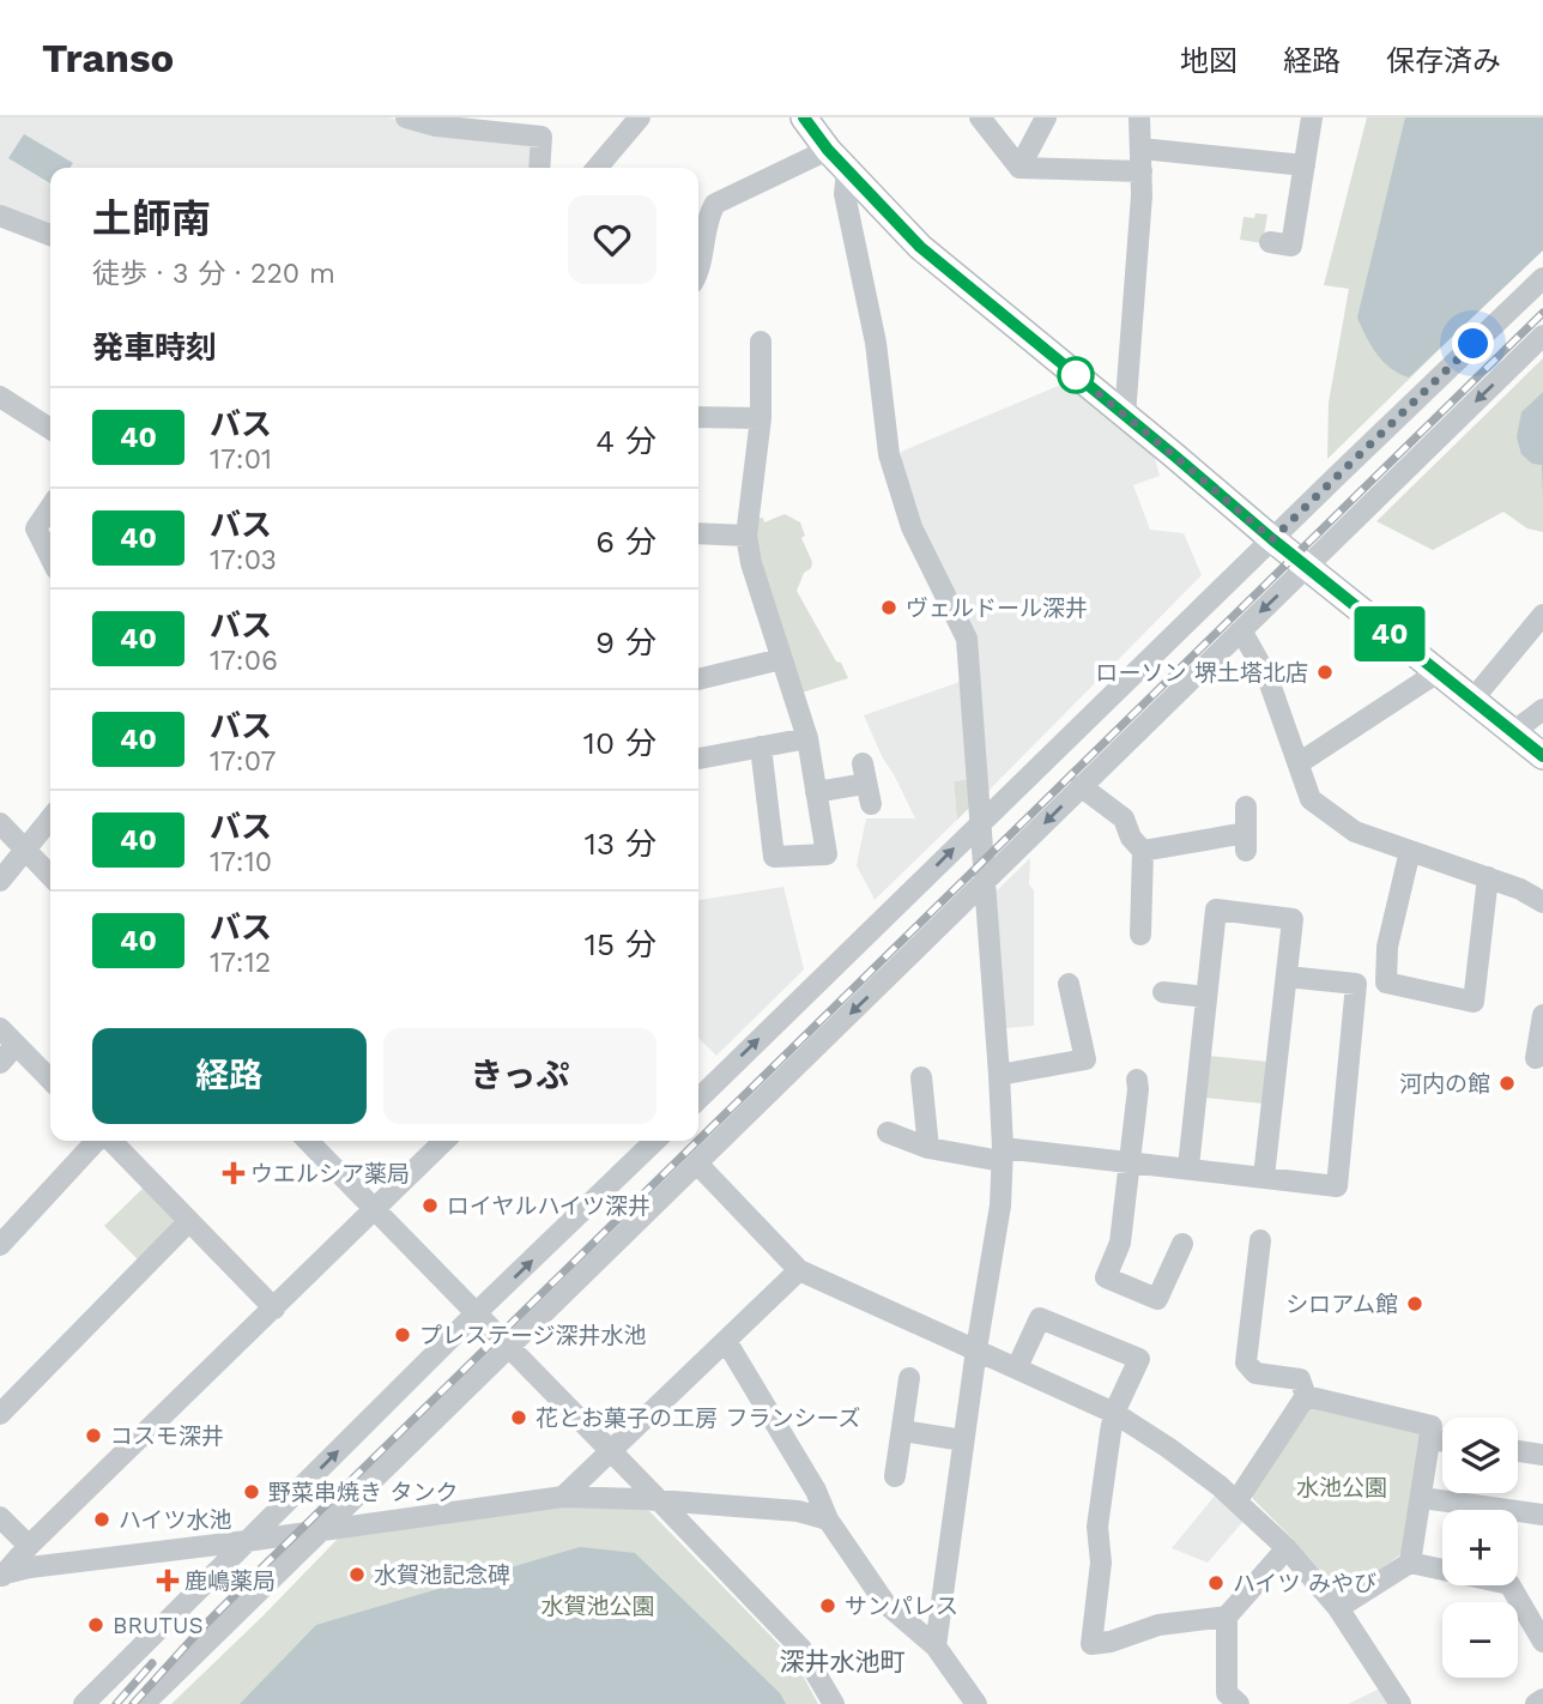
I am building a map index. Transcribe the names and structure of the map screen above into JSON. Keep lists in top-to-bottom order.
{
  "districts": ["深井水池町"],
  "parks": ["水池公園", "水賀池公園"],
  "places": {
    "other": [
      "ヴェルドール深井",
      "ローソン 堺土塔北店",
      "河内の館",
      "ロイヤルハイツ深井",
      "シロアム館",
      "プレステージ深井水池",
      "花とお菓子の工房 フランシーズ",
      "コスモ深井",
      "野菜串焼き タンク",
      "ハイツ水池",
      "水賀池記念碑",
      "ハイツ みやび",
      "サンパレス",
      "BRUTUS"
    ],
    "health": ["ウエルシア薬局", "鹿嶋薬局"]
  },
  "lines": ["bus line 40"],
  "page": {
    "header": "Transo",
    "nav": ["地図", "経路", "保存済み"],
    "on_map": "40",
    "heading": [
      ["土師南", "徒歩 · 3 分 · 220 m"],
      "発車時刻"
    ],
    "list": [
      {
        "mark": "40",
        "name": "バス",
        "note": "17:01",
        "value": "4 分"
      },
      {
        "mark": "40",
        "name": "バス",
        "note": "17:03",
        "value": "6 分"
      },
      {
        "mark": "40",
        "name": "バス",
        "note": "17:06",
        "value": "9 分"
      },
      {
        "mark": "40",
        "name": "バス",
        "note": "17:07",
        "value": "10 分"
      },
      {
        "mark": "40",
        "name": "バス",
        "note": "17:10",
        "value": "13 分"
      },
      {
        "mark": "40",
        "name": "バス",
        "note": "17:12",
        "value": "15 分"
      }
    ],
    "buttons": ["経路", "きっぷ"],
    "map_buttons": ["+", "−"]
  }
}
